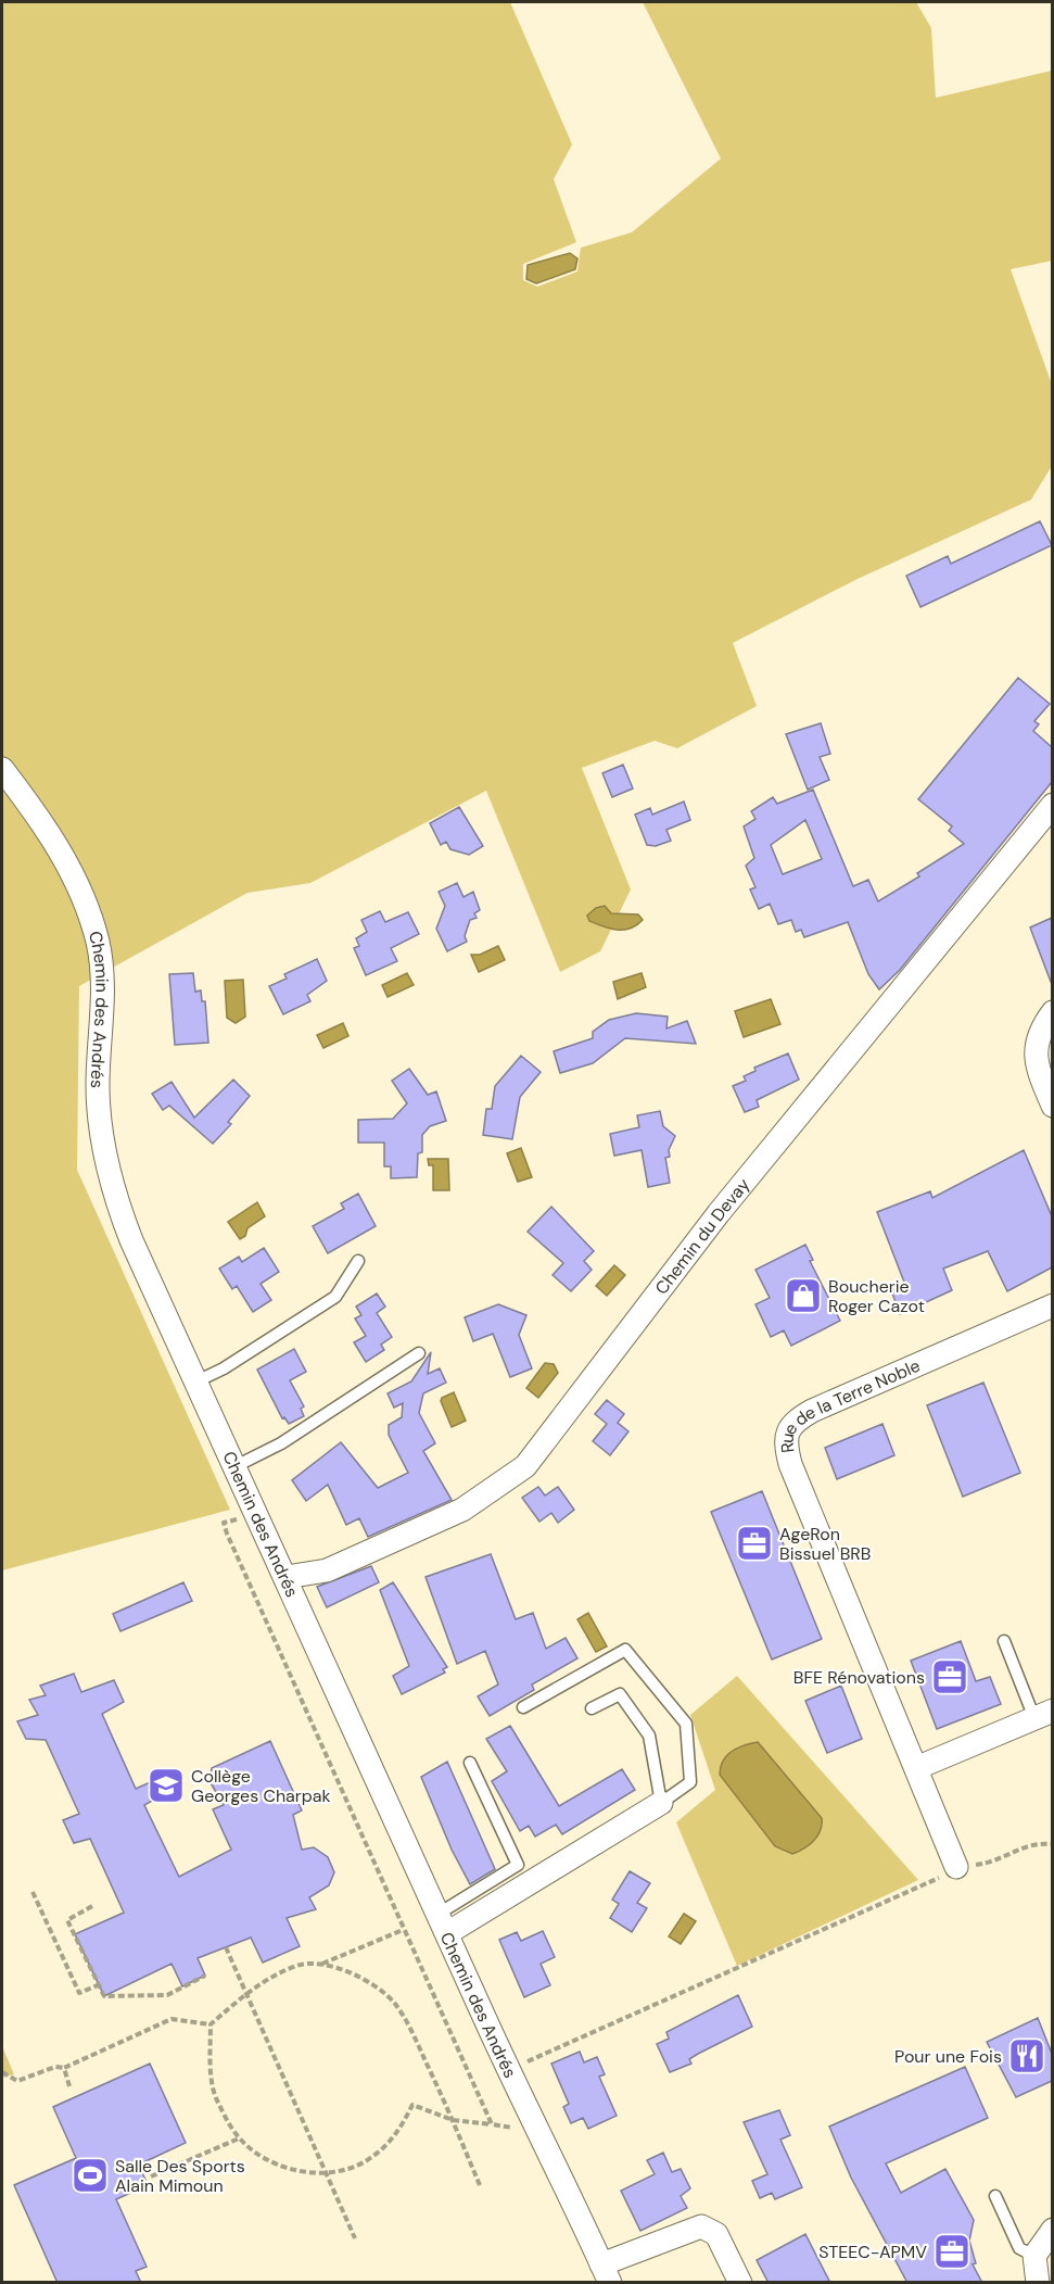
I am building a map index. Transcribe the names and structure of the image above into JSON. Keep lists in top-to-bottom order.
{
  "streets": {
    "street": ["Chemin des Andrés", "Chemin du Devay", "Rue de la Terre Noble"]
  },
  "crossings": [
    ["Chemin des Andrés", "Chemin du Devay"]
  ],
  "places": {
    "shop": ["Boucherie Roger Cazot"],
    "office": ["AgeRon Bissuel BRB", "BFE Rénovations", "STEEC-APMV"],
    "school or university": ["Collège Georges Charpak"],
    "restaurant": ["Pour une Fois"],
    "sports": ["Salle Des Sports Alain Mimoun"]
  }
}
